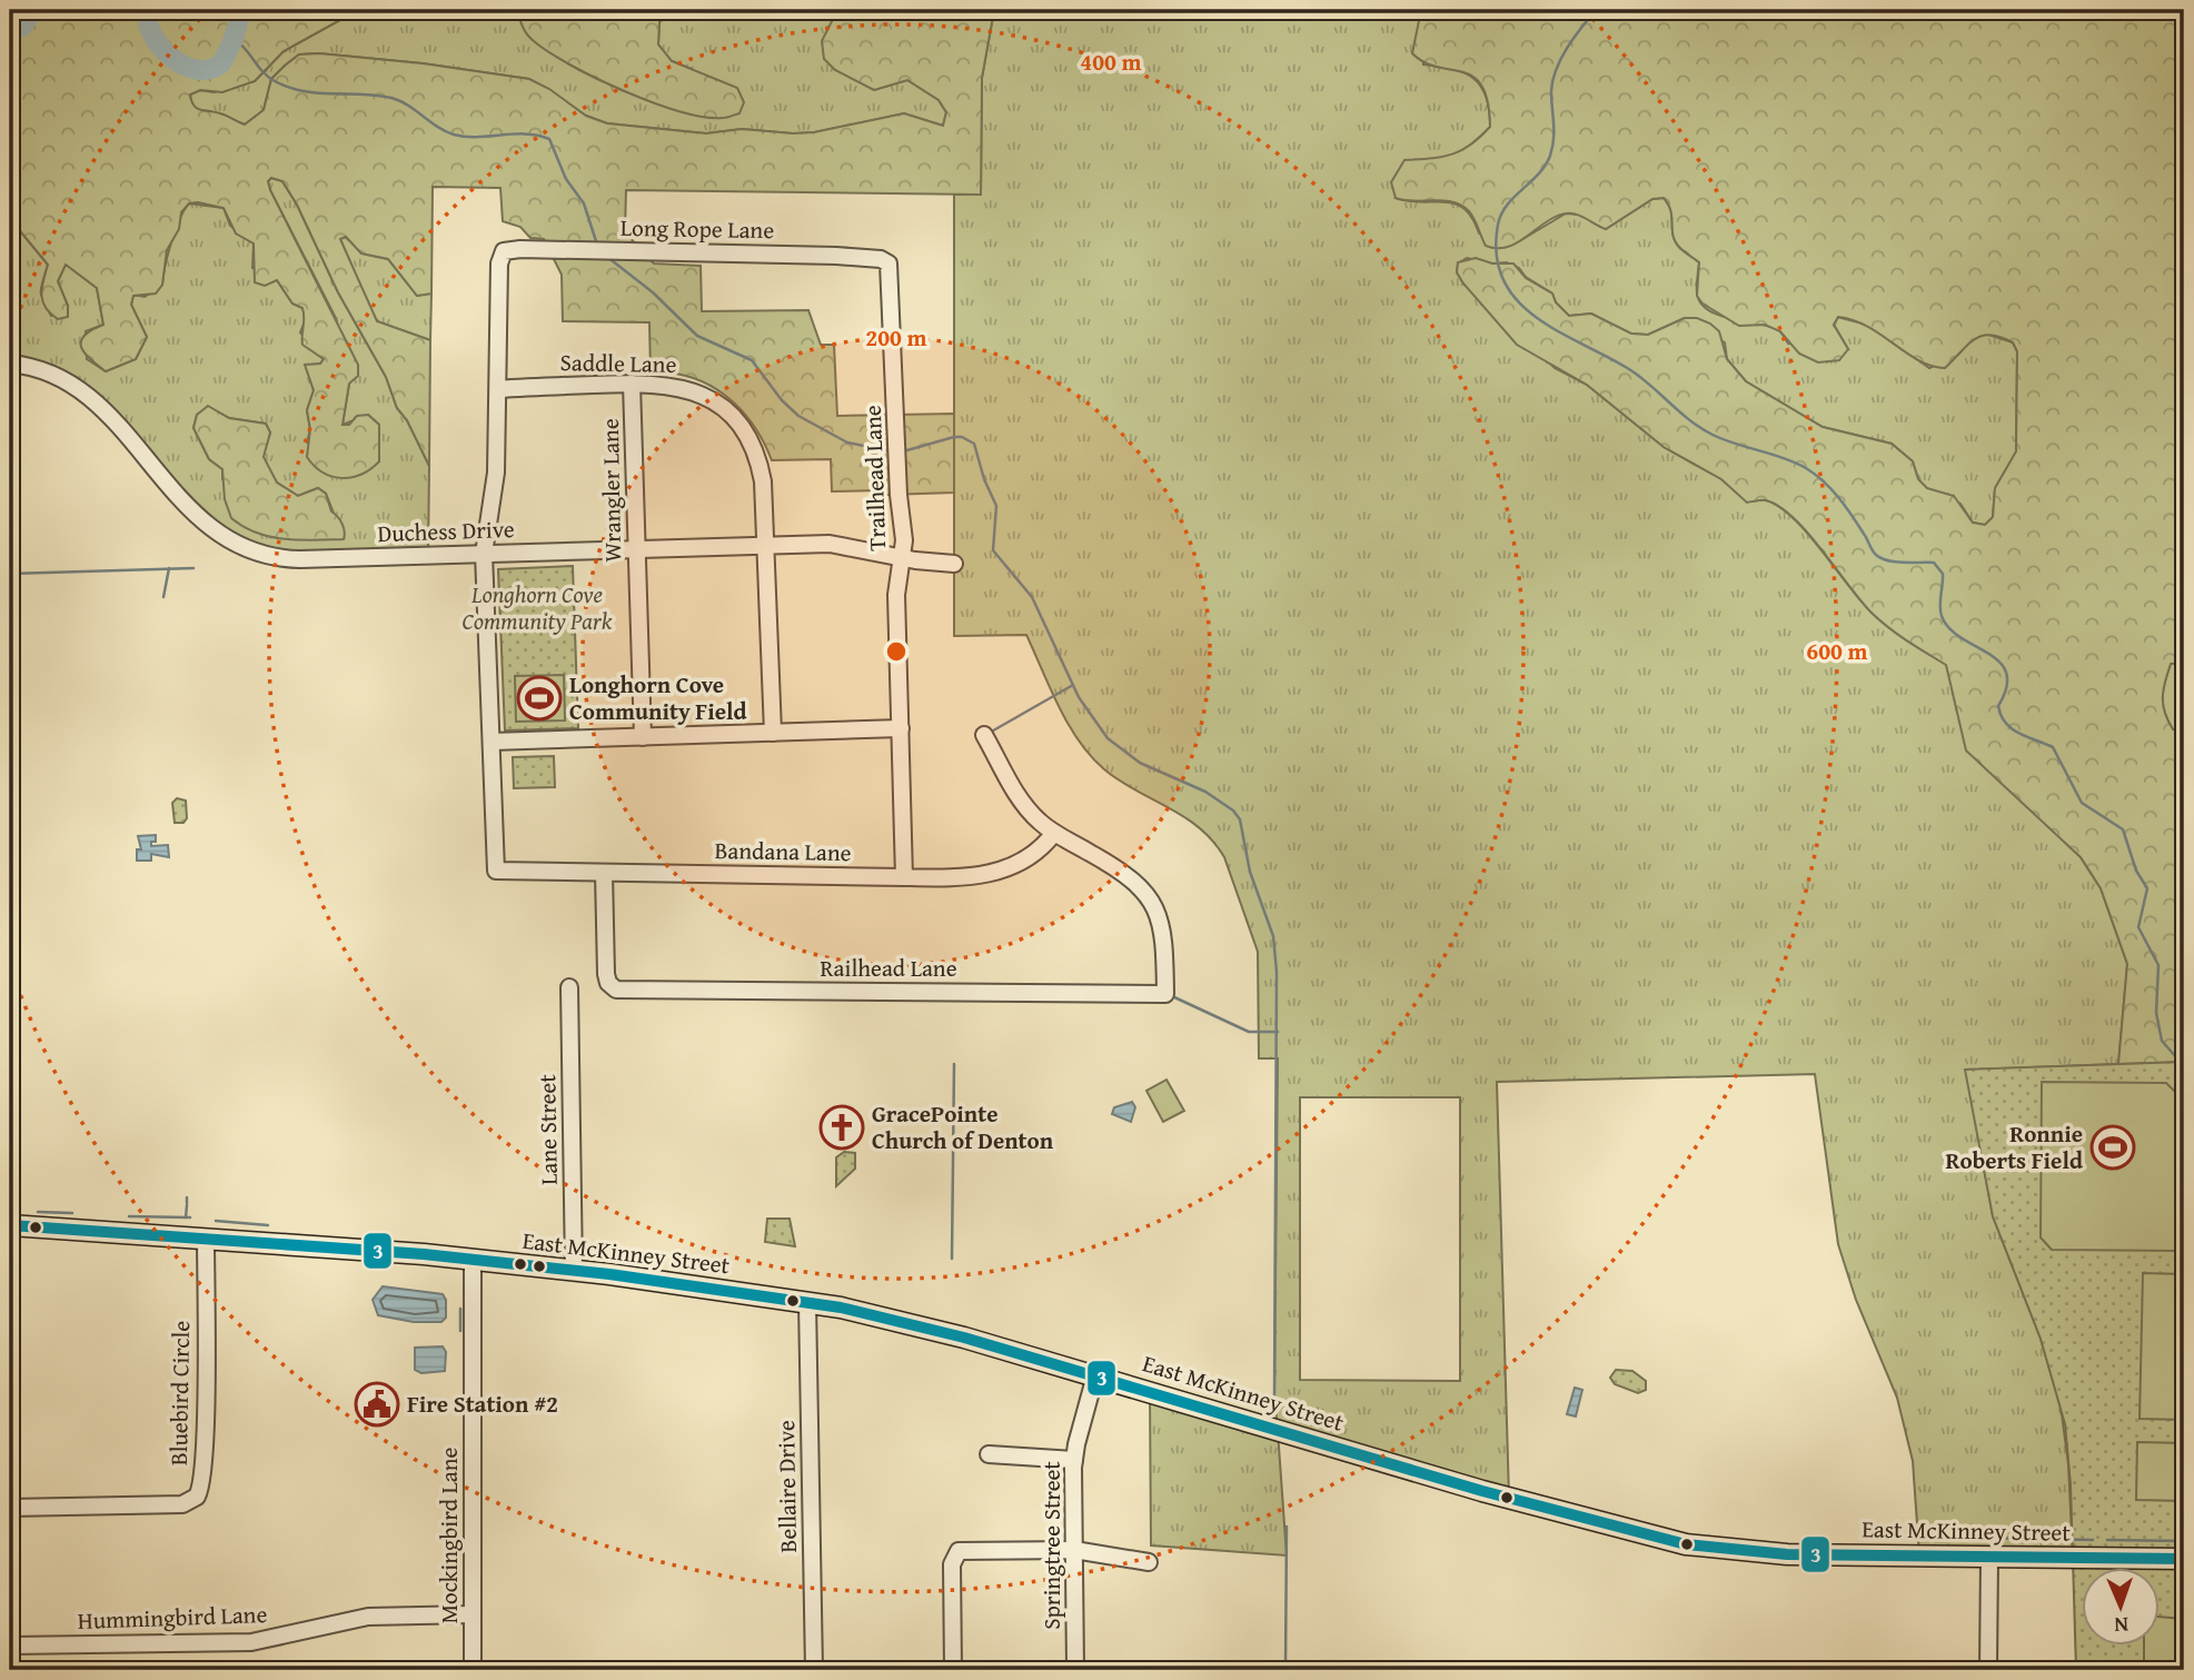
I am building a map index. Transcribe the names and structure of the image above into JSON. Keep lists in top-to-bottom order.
{
  "streets": {
    "main road": ["East McKinney Street"],
    "street": [
      "Long Rope Lane",
      "Saddle Lane",
      "Trailhead Lane",
      "Wrangler Lane",
      "Duchess Drive",
      "Bandana Lane",
      "Railhead Lane",
      "Lane Street",
      "Bluebird Circle",
      "Bellaire Drive",
      "Mockingbird Lane",
      "Springtree Street",
      "Hummingbird Lane"
    ]
  },
  "crossings": [
    ["Long Rope Lane", "Saddle Lane"],
    ["Long Rope Lane", "Trailhead Lane"],
    ["Saddle Lane", "Wrangler Lane"],
    ["Saddle Lane", "Duchess Drive"],
    ["Trailhead Lane", "Duchess Drive"],
    ["Trailhead Lane", "Bandana Lane"],
    ["Wrangler Lane", "Duchess Drive"],
    ["Bandana Lane", "Railhead Lane"],
    ["Lane Street", "East McKinney Street"],
    ["East McKinney Street", "Bluebird Circle"],
    ["East McKinney Street", "Bellaire Drive"],
    ["East McKinney Street", "Mockingbird Lane"],
    ["East McKinney Street", "Springtree Street"],
    ["Mockingbird Lane", "Hummingbird Lane"]
  ],
  "parks": ["Longhorn Cove Community Park"],
  "places": {
    "sports": ["Longhorn Cove Community Field", "Ronnie Roberts Field"],
    "church": ["GracePointe Church of Denton"],
    "public building": ["Fire Station #2"]
  },
  "lines": ["transit line 3"],
  "north": "bottom",
  "rings": ["400 m", "200 m", "600 m"]
}
